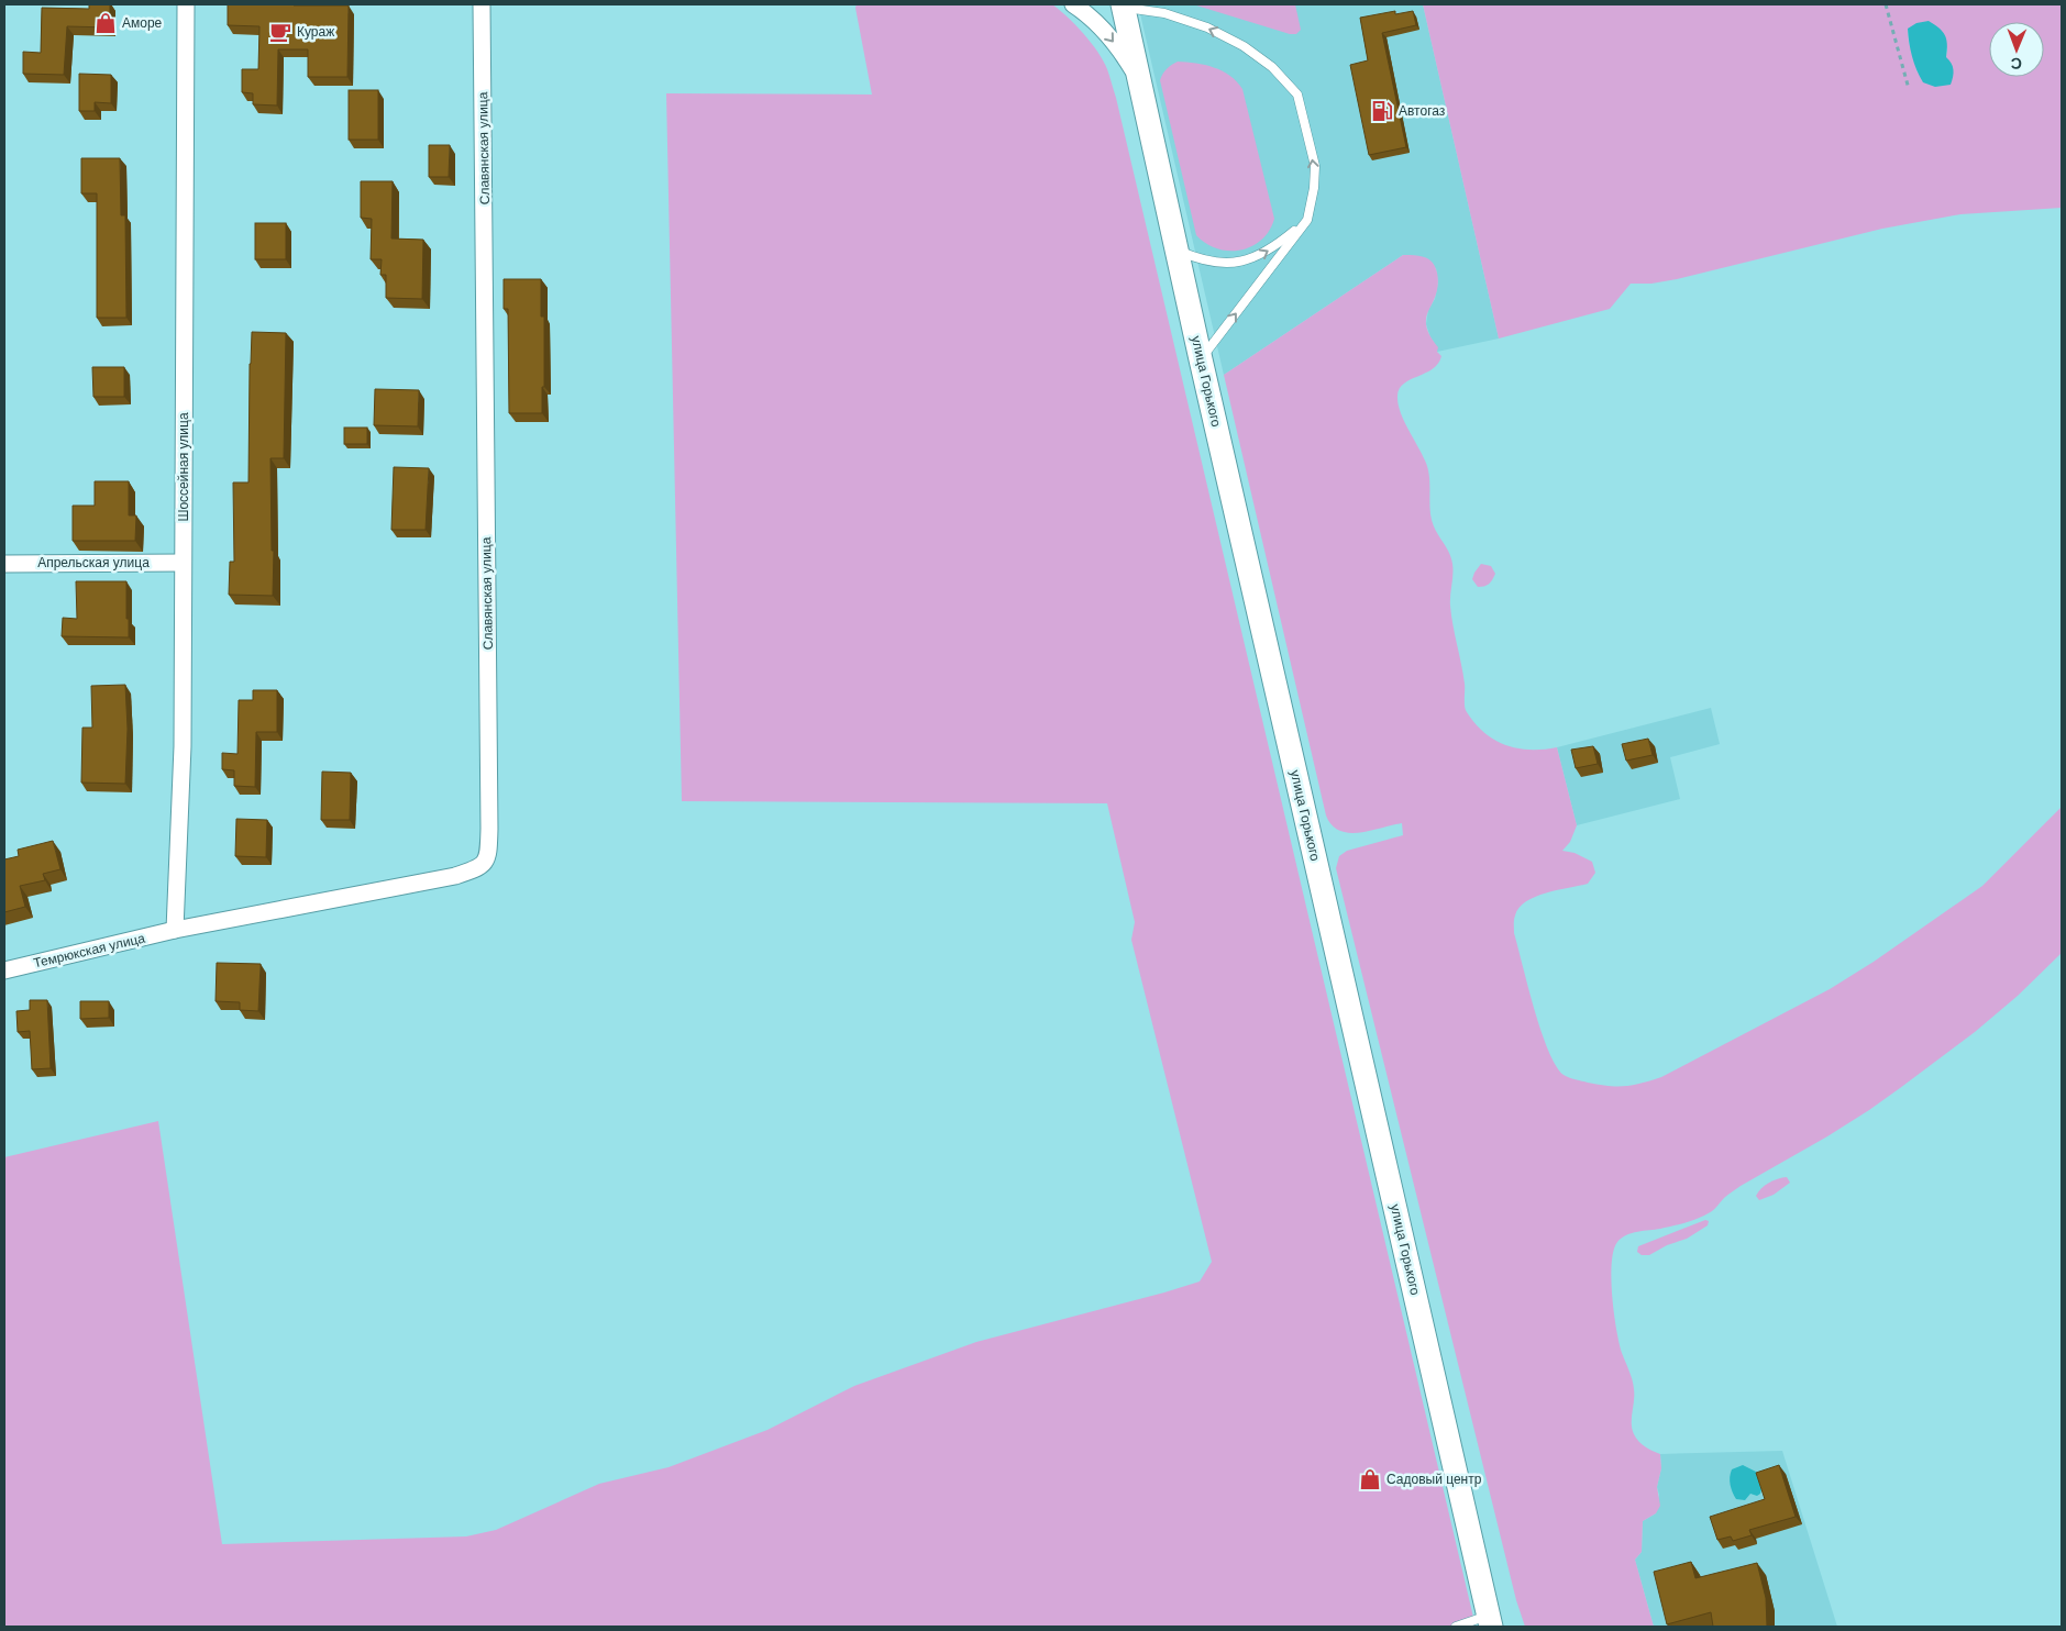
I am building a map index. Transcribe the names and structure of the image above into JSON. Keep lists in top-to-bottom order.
{
  "streets": {
    "main road": ["улица Горького"],
    "street": [
      "Славянская улица",
      "Шоссейная улица",
      "Апрельская улица",
      "Темрюкская улица"
    ]
  },
  "crossings": [
    ["Славянская улица", "Шоссейная улица"],
    ["Славянская улица", "Темрюкская улица"],
    ["Шоссейная улица", "Апрельская улица"],
    ["Шоссейная улица", "Темрюкская улица"]
  ],
  "places": {
    "shop": ["Аморе", "Садовый центр"],
    "cafe": ["Кураж"],
    "fuel station": ["Автогаз"]
  },
  "north": "bottom"
}
